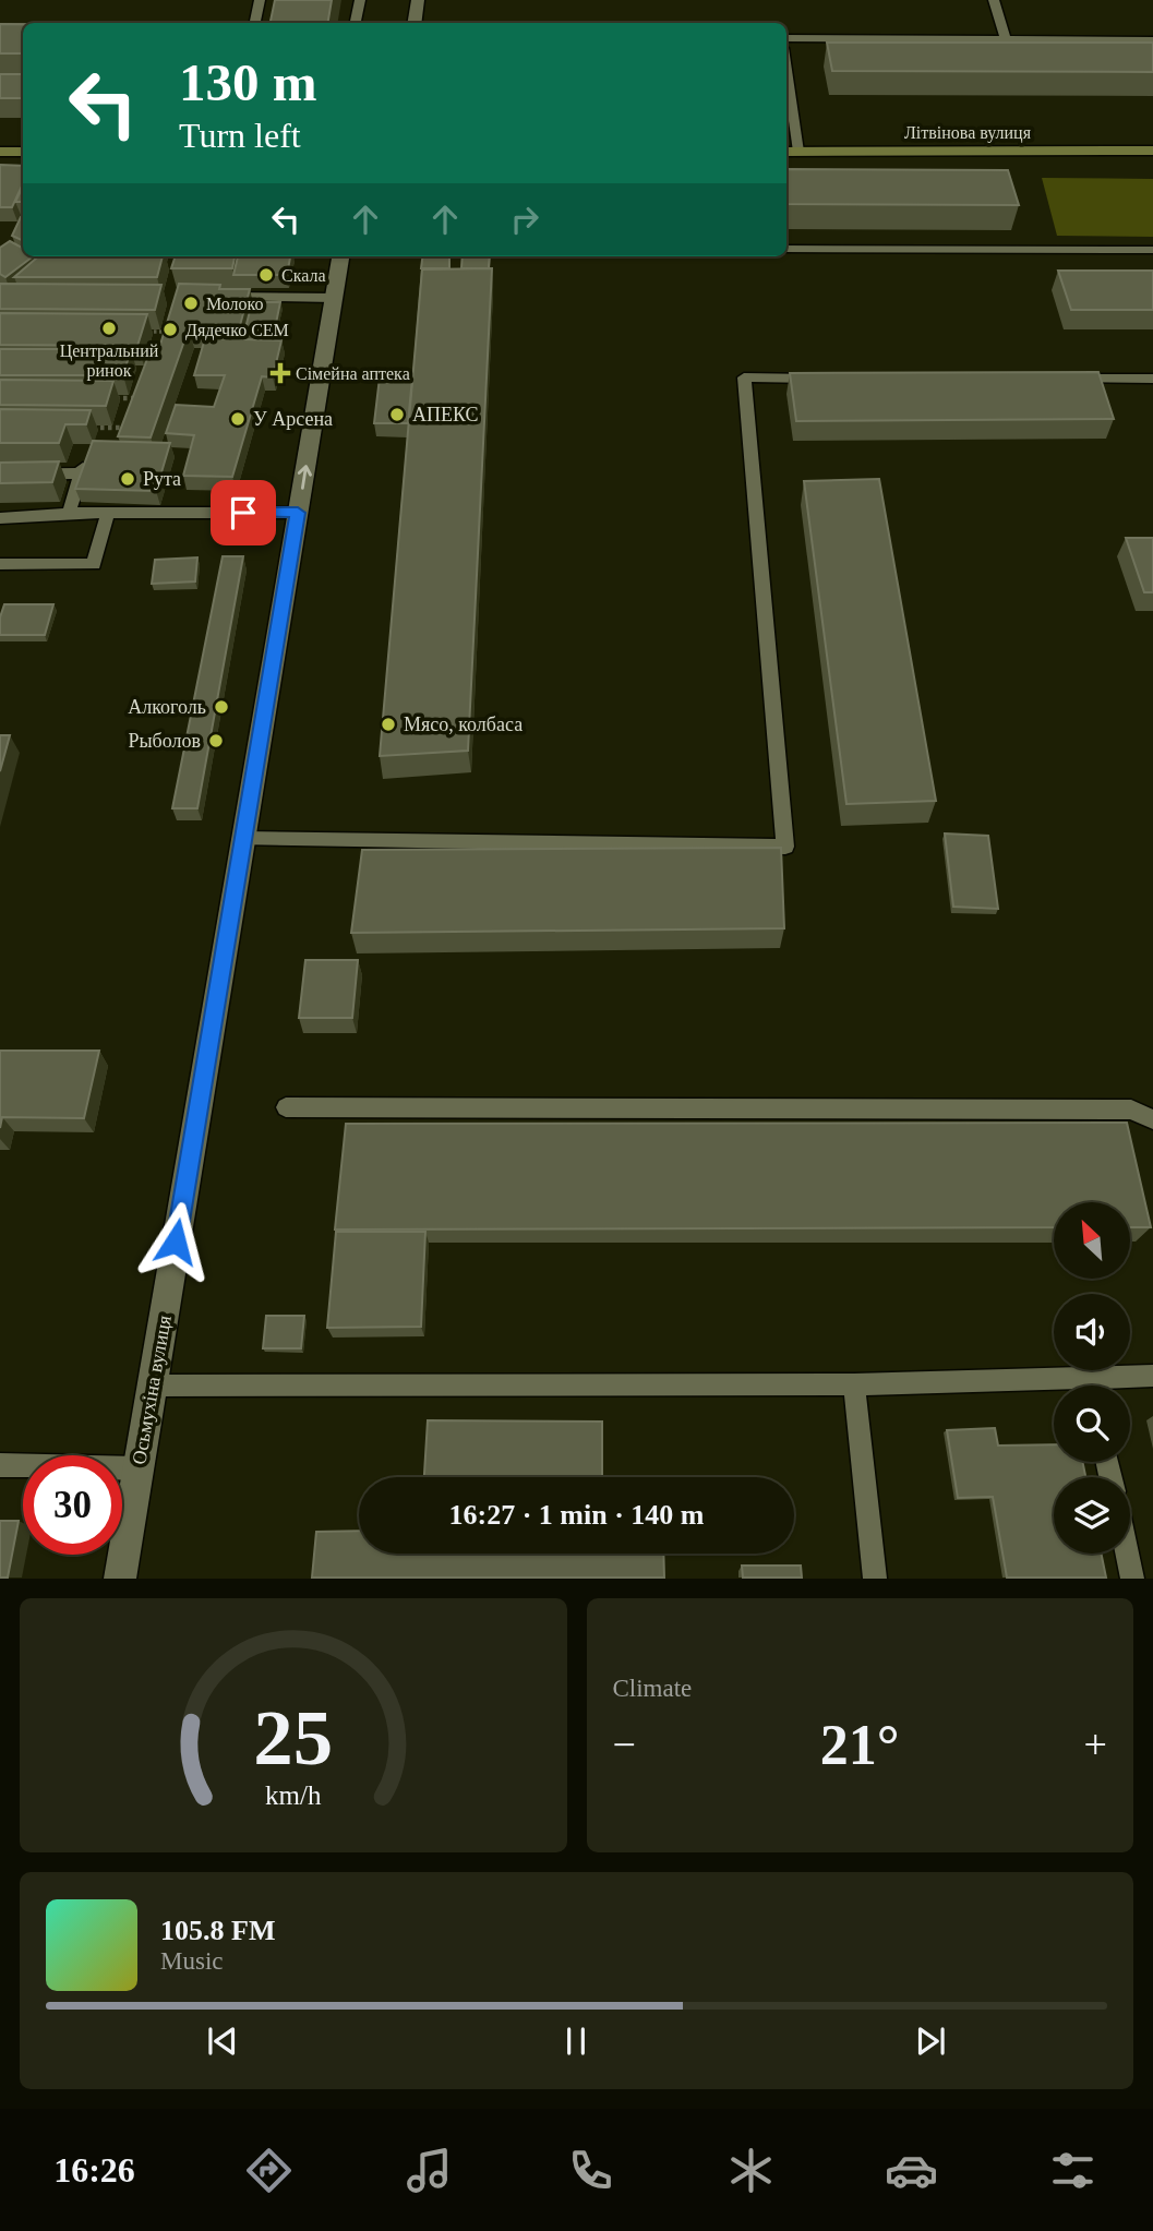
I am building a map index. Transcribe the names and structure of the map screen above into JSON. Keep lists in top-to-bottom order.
{
  "streets": {
    "street": ["Літвінова вулиця", "Осьмухіна вулиця"]
  },
  "places": {
    "other": [
      "Скала",
      "Молоко",
      "Центральний ринок",
      "Дядечко СЕМ",
      "АПЕКС",
      "У Арсена",
      "Рута",
      "Алкоголь",
      "Мясо, колбаса",
      "Рыболов"
    ],
    "health": ["Сімейна аптека"]
  },
  "north": "top left",
  "page": {
    "turn": ["130 m", "Turn left"],
    "limit": "30",
    "trip": "16:27 · 1 min · 140 m",
    "tile": "Climate",
    "heat": ["−", "21°", "+"],
    "song": ["105.8 FM", "Music"],
    "tabs": "16:26",
    "gauge": ["25", "km/h"]
  }
}
